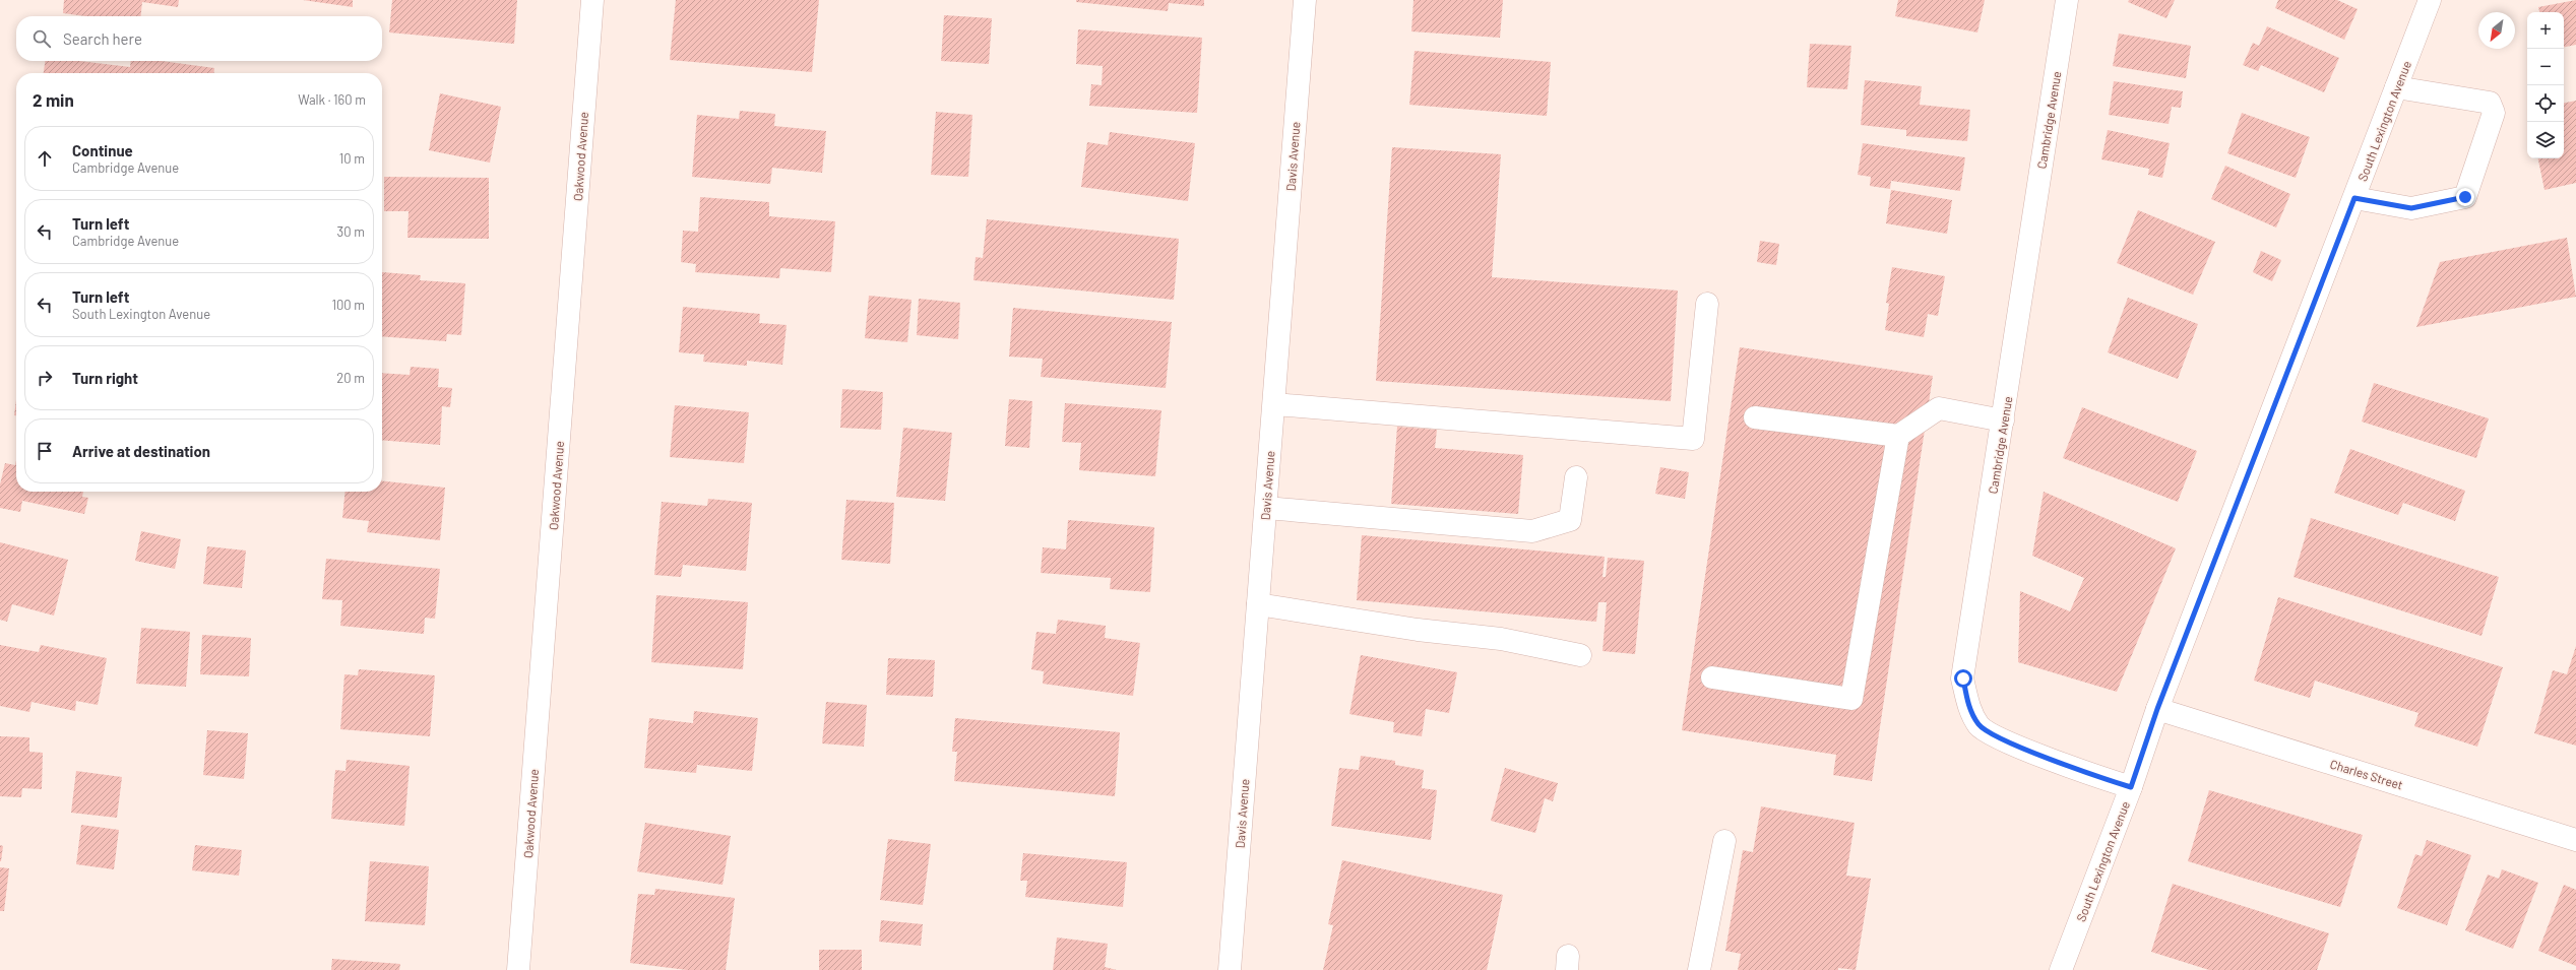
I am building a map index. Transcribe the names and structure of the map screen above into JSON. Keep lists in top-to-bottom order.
{
  "streets": {
    "street": [
      "Cambridge Avenue",
      "South Lexington Avenue",
      "Oakwood Avenue",
      "Davis Avenue",
      "Charles Street"
    ]
  },
  "crossings": [
    ["Cambridge Avenue", "South Lexington Avenue"],
    ["South Lexington Avenue", "Charles Street"]
  ],
  "north": "bottom left",
  "page": {
    "map_buttons": ["+", "−"],
    "search": "Search here",
    "heading": ["2 min", "Walk · 160 m"],
    "list": [
      ["Continue", "Cambridge Avenue", "10 m"],
      ["Turn left", "Cambridge Avenue", "30 m"],
      ["Turn left", "South Lexington Avenue", "100 m"],
      ["Turn right", "20 m"],
      "Arrive at destination"
    ]
  }
}
